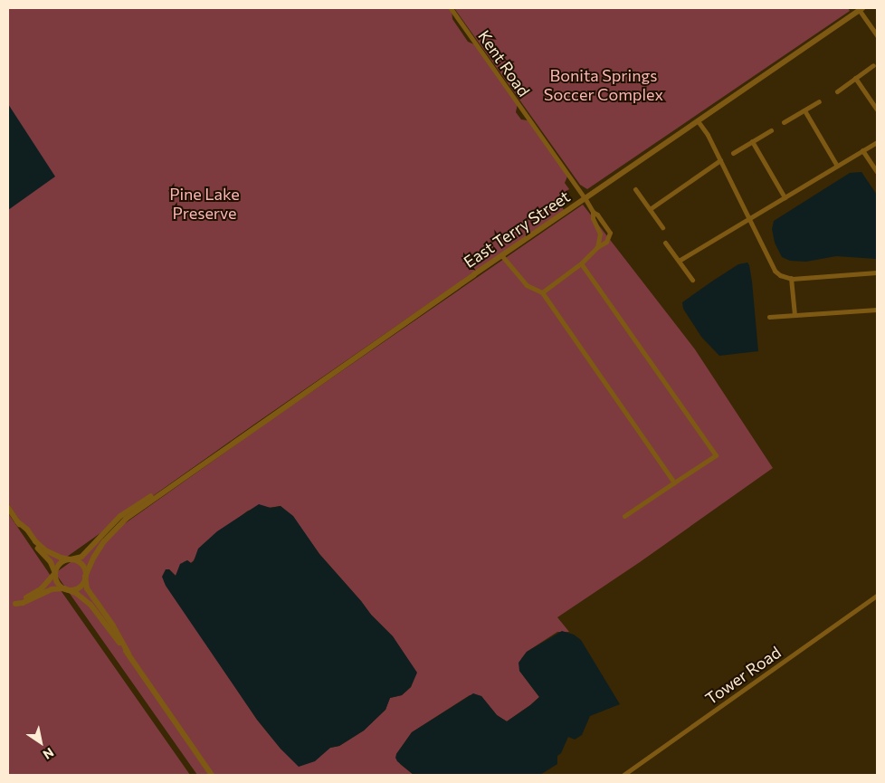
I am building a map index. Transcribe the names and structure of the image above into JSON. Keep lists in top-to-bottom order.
{
  "streets": {
    "street": ["Kent Road", "East Terry Street", "Tower Road"]
  },
  "crossings": [
    ["Kent Road", "East Terry Street"]
  ],
  "parks": ["Bonita Springs Soccer Complex", "Pine Lake Preserve"],
  "north": "bottom right"
}
